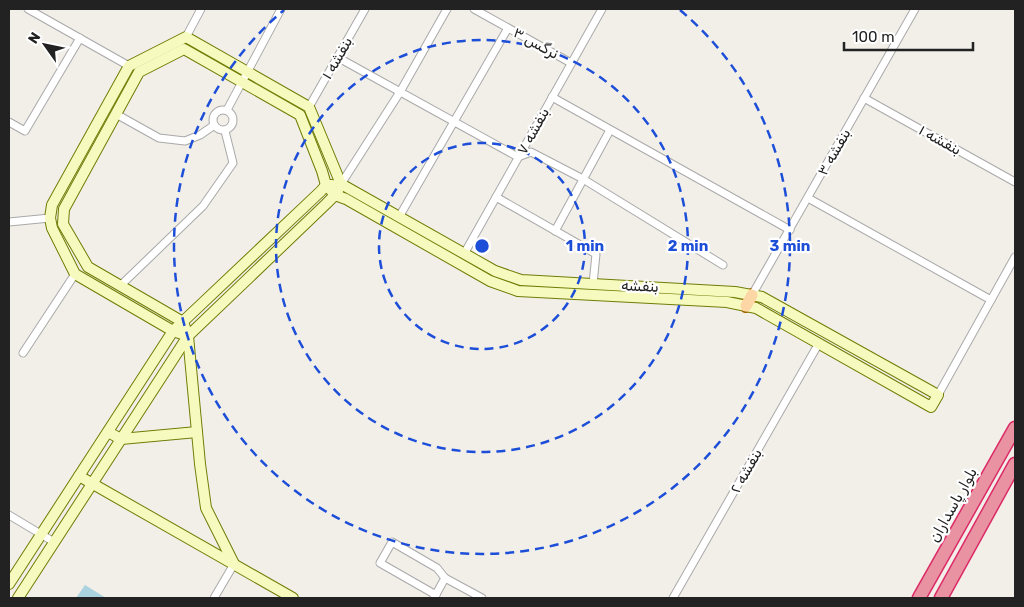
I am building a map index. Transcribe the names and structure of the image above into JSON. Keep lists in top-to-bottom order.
{
  "streets": {
    "highway": ["بلوار پاسداران"],
    "street": [
      "نرگس ۳",
      "بنفشه ۱",
      "بنفشه ۷",
      "بنفشه ۳",
      "بنفشه",
      "بنفشه ۲"
    ]
  },
  "crossings": [
    ["نرگس ۳", "بنفشه ۷"],
    ["بنفشه ۱", "بنفشه ۳"],
    ["بنفشه ۷", "بنفشه"],
    ["بنفشه ۳", "بنفشه"],
    ["بنفشه", "بنفشه ۲"]
  ],
  "scale_bar": "100 m",
  "north": "top left",
  "rings": ["1 min", "2 min", "3 min"]
}
